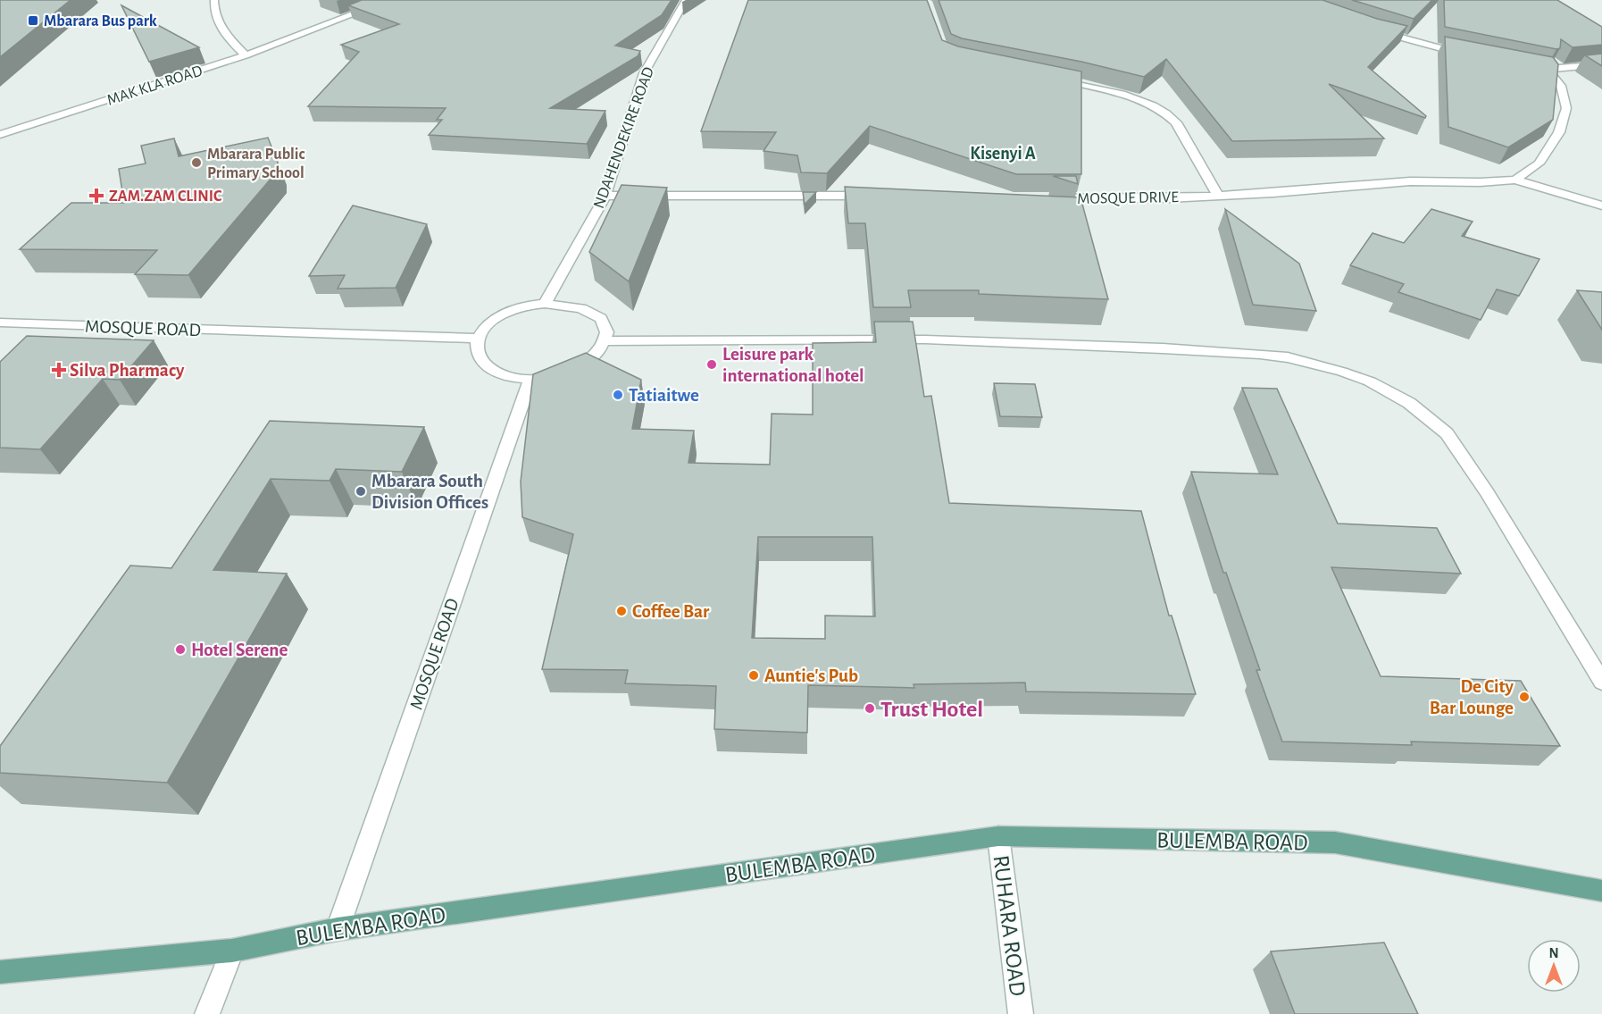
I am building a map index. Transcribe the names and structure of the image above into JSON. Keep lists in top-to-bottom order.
{
  "streets": {
    "main road": ["BULEMBA ROAD"],
    "street": [
      "MAK KLA ROAD",
      "NDAHENDEKIRE ROAD",
      "MOSQUE DRIVE",
      "MOSQUE ROAD",
      "RUHARA ROAD"
    ]
  },
  "crossings": [
    ["NDAHENDEKIRE ROAD", "MOSQUE ROAD"],
    ["MOSQUE ROAD", "BULEMBA ROAD"],
    ["BULEMBA ROAD", "RUHARA ROAD"]
  ],
  "districts": ["Kisenyi A"],
  "places": {
    "transit": ["Mbarara Bus park"],
    "other": [
      "Mbarara Public Primary School",
      "Leisure park international hotel",
      "Tatiaitwe",
      "Mbarara South Division Offices",
      "Coffee Bar",
      "Hotel Serene",
      "Auntie's Pub",
      "De City Bar Lounge",
      "Trust Hotel"
    ],
    "health": ["ZAM.ZAM CLINIC", "Silva Pharmacy"]
  },
  "north": "top"
}
